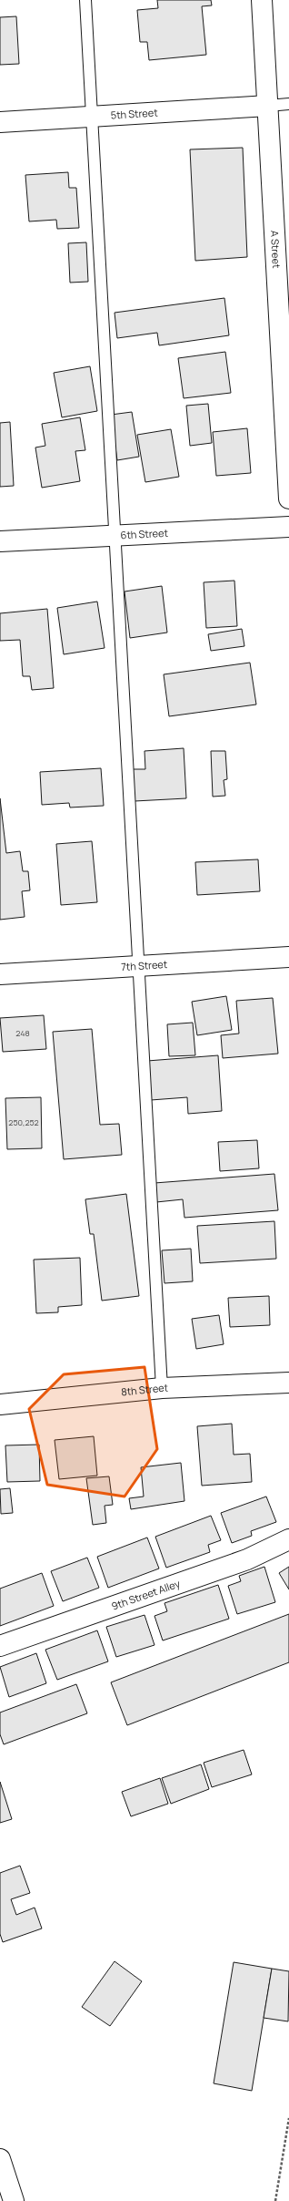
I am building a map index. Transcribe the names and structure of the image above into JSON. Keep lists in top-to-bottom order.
{
  "streets": {
    "street": [
      "5th Street",
      "A Street",
      "6th Street",
      "7th Street",
      "8th Street",
      "9th Street Alley"
    ]
  },
  "crossings": [
    ["5th Street", "A Street"]
  ],
  "house_numbers": ["248", "250,252"]
}
